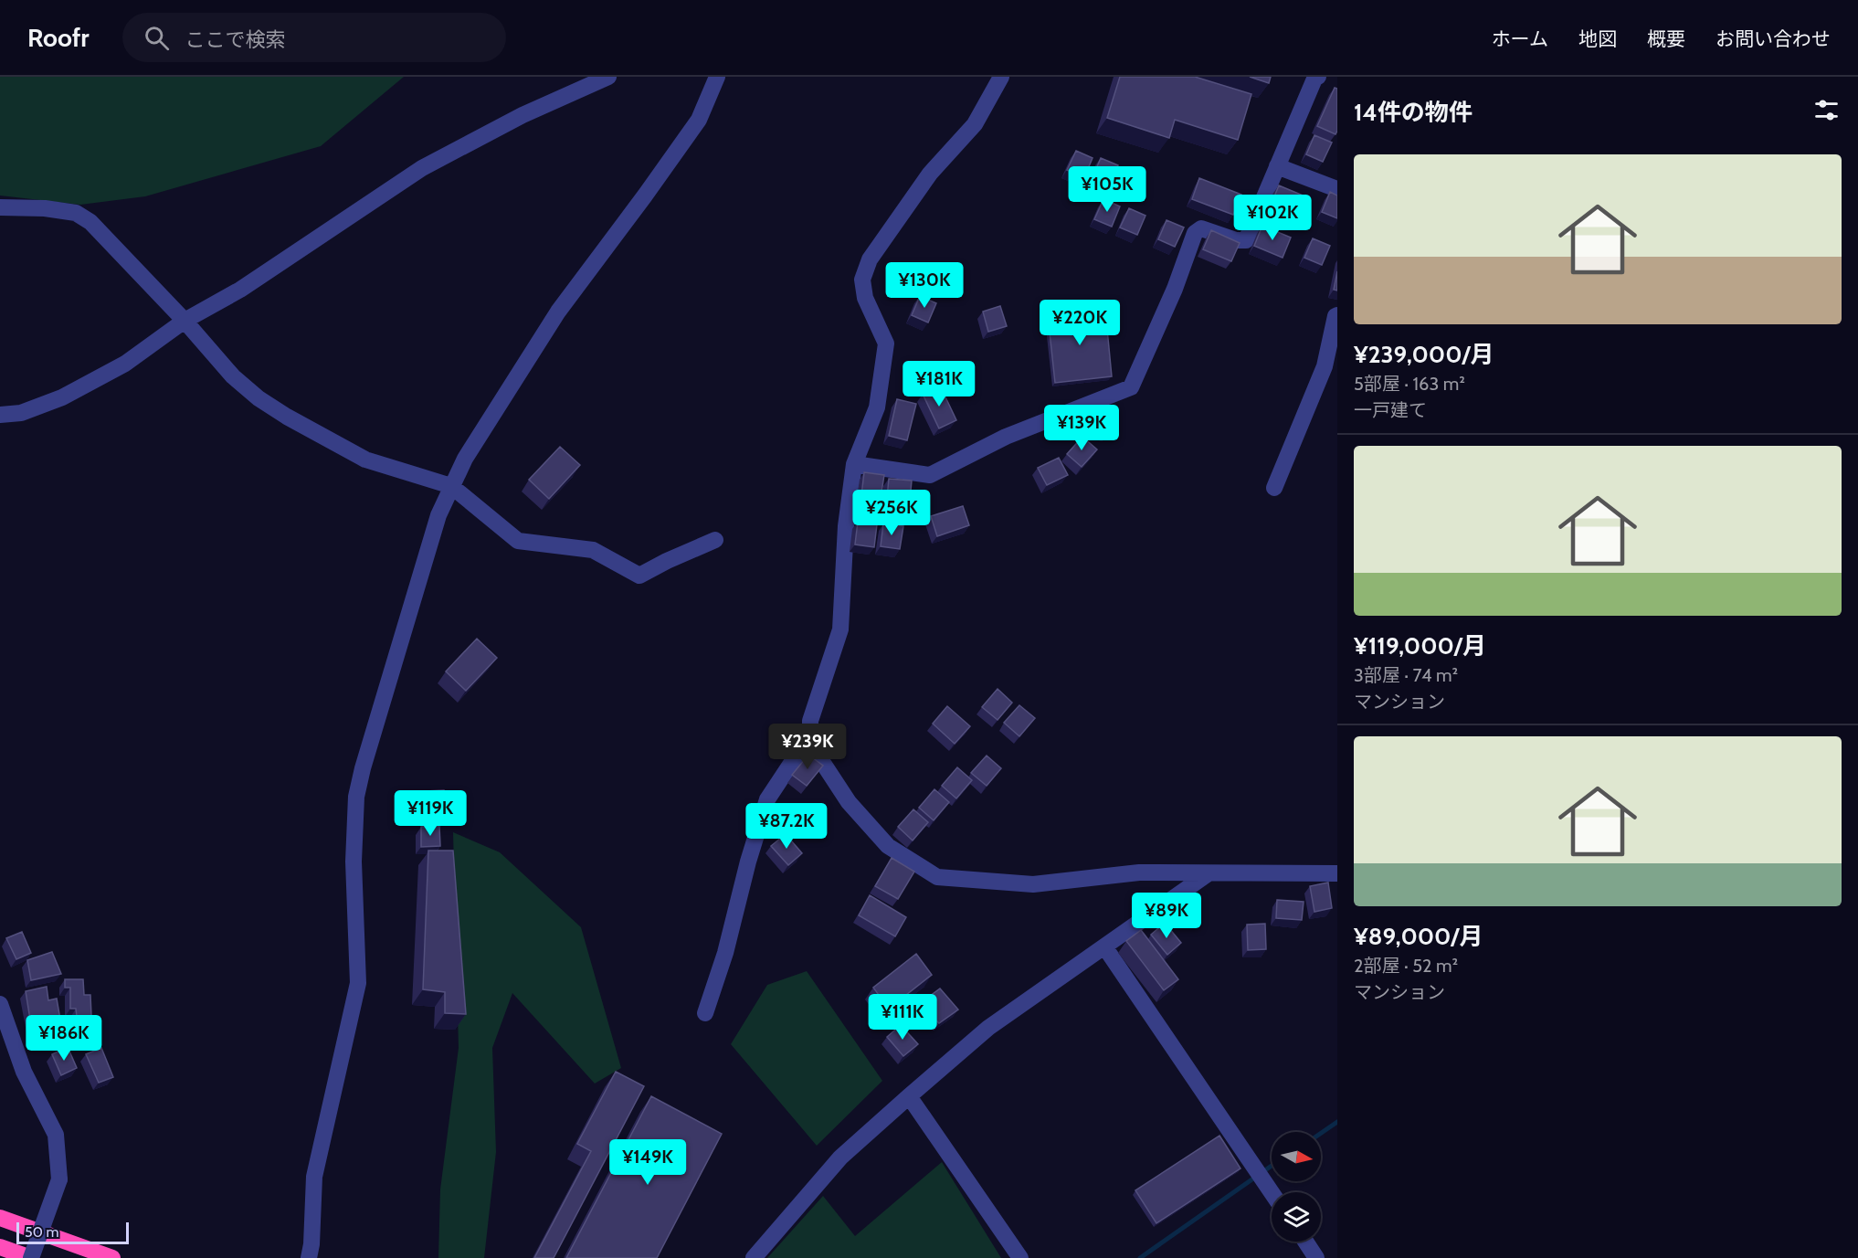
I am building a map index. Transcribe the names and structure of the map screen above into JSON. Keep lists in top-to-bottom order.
{
  "scale_bar": "50 m",
  "north": "right",
  "page": {
    "header": "Roofr",
    "search": "ここで検索",
    "nav": [
      "ホーム",
      "地図",
      "概要",
      "お問い合わせ"
    ],
    "heading": "14件の物件",
    "list": [
      {
        "name": "¥239,000/月",
        "note": "5部屋 · 163 m² · 一戸建て"
      },
      {
        "name": "¥119,000/月",
        "note": "3部屋 · 74 m² · マンション"
      },
      {
        "name": "¥89,000/月",
        "note": "2部屋 · 52 m² · マンション"
      }
    ],
    "price": [
      "¥105K",
      "¥102K",
      "¥130K",
      "¥220K",
      "¥181K",
      "¥139K",
      "¥256K",
      "¥239K",
      "¥119K",
      "¥87.2K",
      "¥89K",
      "¥111K",
      "¥186K",
      "¥149K"
    ],
    "scale": "50 m"
  }
}
